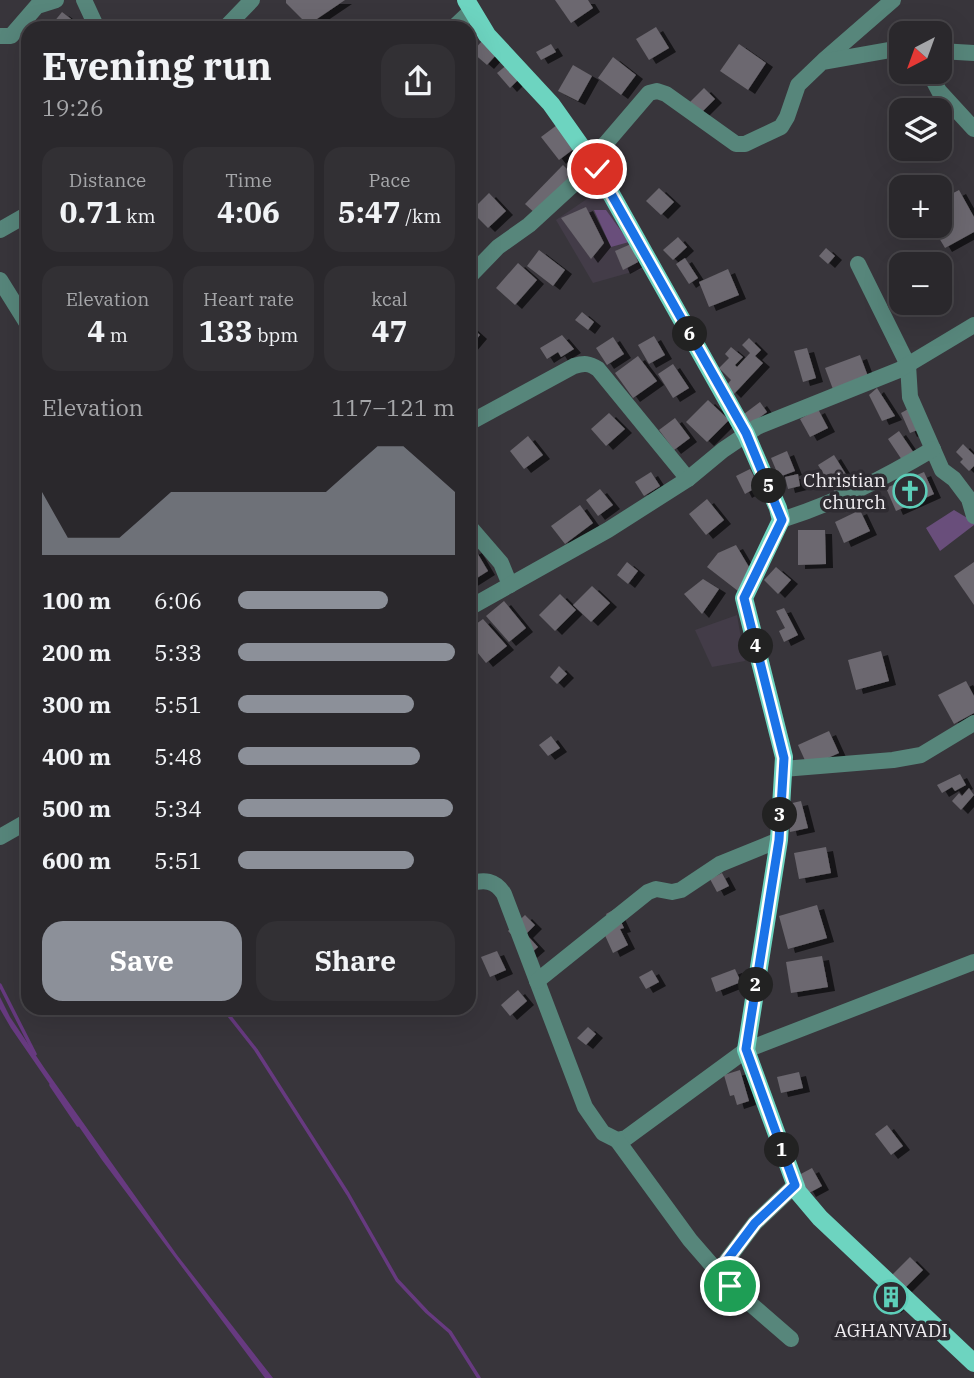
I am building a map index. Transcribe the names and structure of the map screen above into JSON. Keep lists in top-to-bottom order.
{
  "places": {
    "church": ["Christian church"],
    "building": ["AGHANVADI"]
  },
  "north": "bottom left",
  "page": {
    "map_buttons": ["+", "−"],
    "heading": ["Evening run", "19:26"],
    "stats": [
      ["Distance", "0.71 km"],
      ["Time", "4:06"],
      ["Pace", "5:47 /km"],
      ["Elevation", "4 m"],
      ["Heart rate", "133 bpm"],
      ["kcal", "47"]
    ],
    "pins": [
      "6",
      "5",
      "4",
      "3",
      "2",
      "1"
    ],
    "chart": ["Elevation", "117–121 m"],
    "list": [
      {
        "name": "100 m",
        "note": "6:06"
      },
      {
        "name": "200 m",
        "note": "5:33"
      },
      {
        "name": "300 m",
        "note": "5:51"
      },
      {
        "name": "400 m",
        "note": "5:48"
      },
      {
        "name": "500 m",
        "note": "5:34"
      },
      {
        "name": "600 m",
        "note": "5:51"
      }
    ],
    "buttons": ["Save", "Share"]
  }
}
